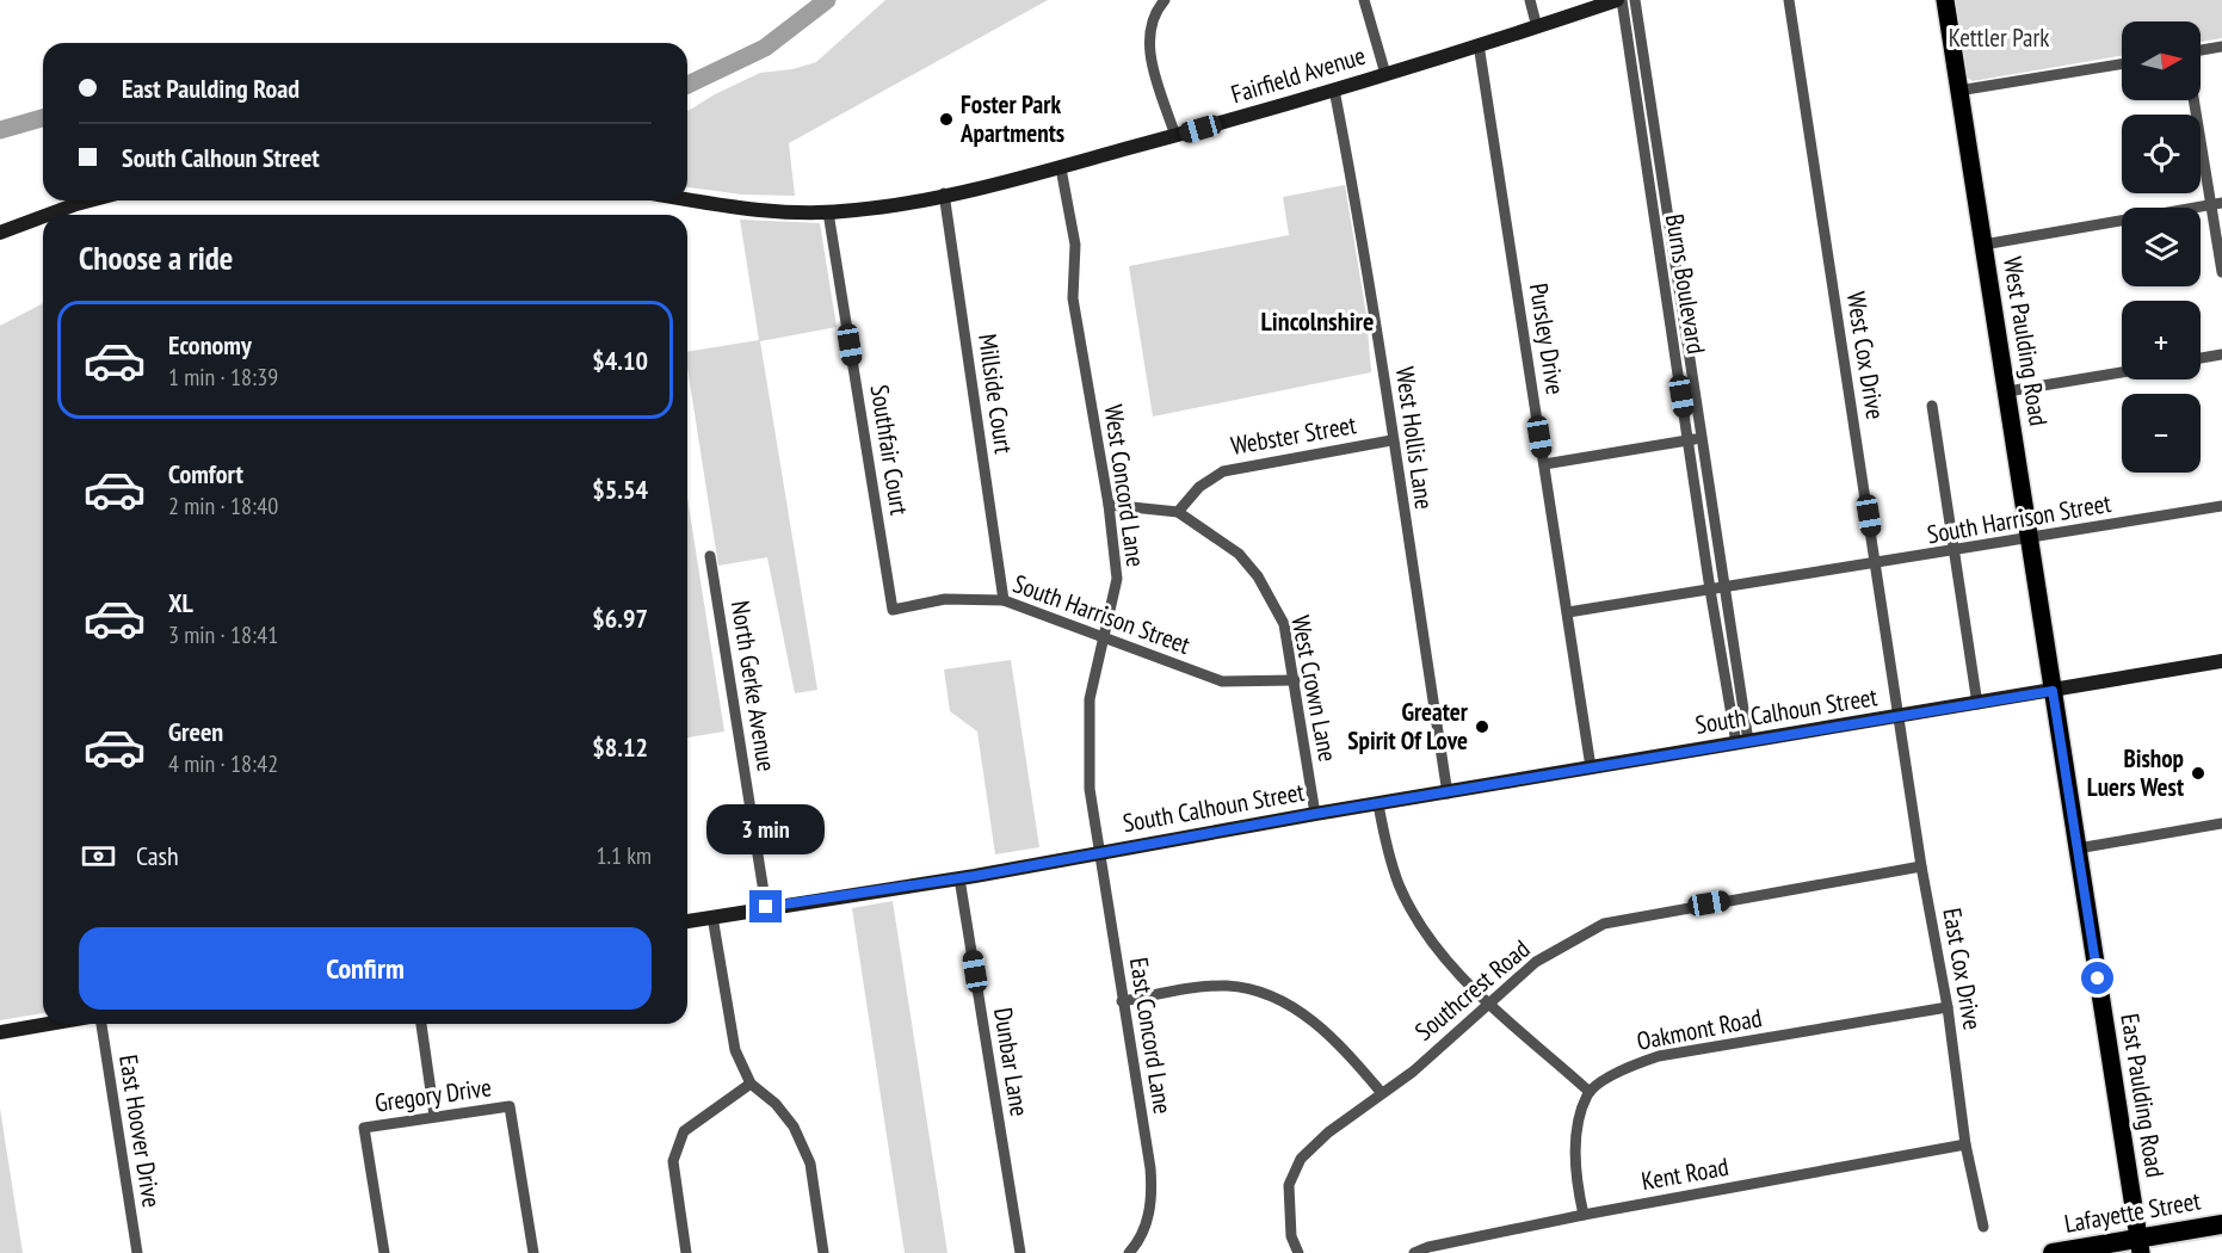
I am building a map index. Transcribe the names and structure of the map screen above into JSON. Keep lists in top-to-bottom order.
{
  "streets": {
    "highway": ["Lafayette Street"],
    "main road": ["West Paulding Road", "East Paulding Road"],
    "street": [
      "Fairfield Avenue",
      "Burns Boulevard",
      "Pursley Drive",
      "West Cox Drive",
      "Millside Court",
      "Webster Street",
      "West Hollis Lane",
      "Southfair Court",
      "West Concord Lane",
      "South Harrison Street",
      "North Gerke Avenue",
      "West Crown Lane",
      "South Calhoun Street",
      "East Cox Drive",
      "Southcrest Road",
      "Oakmont Road",
      "East Concord Lane",
      "Dunbar Lane",
      "Gregory Drive",
      "East Hoover Drive",
      "Kent Road"
    ]
  },
  "crossings": [
    ["Fairfield Avenue", "Burns Boulevard"],
    ["Fairfield Avenue", "Pursley Drive"],
    ["Fairfield Avenue", "Millside Court"],
    ["Fairfield Avenue", "West Hollis Lane"],
    ["Fairfield Avenue", "Southfair Court"],
    ["Fairfield Avenue", "West Concord Lane"],
    ["Burns Boulevard", "South Harrison Street"],
    ["Burns Boulevard", "South Calhoun Street"],
    ["Pursley Drive", "South Harrison Street"],
    ["Pursley Drive", "South Calhoun Street"],
    ["West Paulding Road", "South Harrison Street"],
    ["West Paulding Road", "South Calhoun Street"],
    ["West Paulding Road", "East Paulding Road"],
    ["West Cox Drive", "South Harrison Street"],
    ["West Cox Drive", "South Calhoun Street"],
    ["West Cox Drive", "East Cox Drive"],
    ["Millside Court", "South Harrison Street"],
    ["Webster Street", "West Hollis Lane"],
    ["Webster Street", "West Crown Lane"],
    ["West Hollis Lane", "South Calhoun Street"],
    ["Southfair Court", "South Harrison Street"],
    ["West Concord Lane", "South Harrison Street"],
    ["West Concord Lane", "West Crown Lane"],
    ["West Concord Lane", "South Calhoun Street"],
    ["West Concord Lane", "East Concord Lane"],
    ["South Harrison Street", "West Crown Lane"],
    ["North Gerke Avenue", "South Calhoun Street"],
    ["West Crown Lane", "South Calhoun Street"],
    ["South Calhoun Street", "East Cox Drive"],
    ["South Calhoun Street", "East Concord Lane"],
    ["South Calhoun Street", "Dunbar Lane"],
    ["South Calhoun Street", "East Paulding Road"],
    ["East Cox Drive", "Southcrest Road"],
    ["East Cox Drive", "Oakmont Road"],
    ["East Cox Drive", "Kent Road"],
    ["East Paulding Road", "Lafayette Street"]
  ],
  "districts": ["Lincolnshire"],
  "parks": ["Kettler Park"],
  "places": ["Foster Park Apartments", "Greater Spirit Of Love", "Bishop Luers West"],
  "north": "right",
  "page": {
    "map_buttons": ["+", "−"],
    "banner": ["East Paulding Road", "South Calhoun Street"],
    "heading": "Choose a ride",
    "list": [
      {
        "name": "Economy",
        "note": "1 min · 18:39",
        "value": "$4.10"
      },
      {
        "name": "Comfort",
        "note": "2 min · 18:40",
        "value": "$5.54"
      },
      {
        "name": "XL",
        "note": "3 min · 18:41",
        "value": "$6.97"
      },
      {
        "name": "Green",
        "note": "4 min · 18:42",
        "value": "$8.12"
      }
    ],
    "bubble": "3 min",
    "pay": ["Cash", "1.1 km"],
    "buttons": "Confirm"
  }
}
